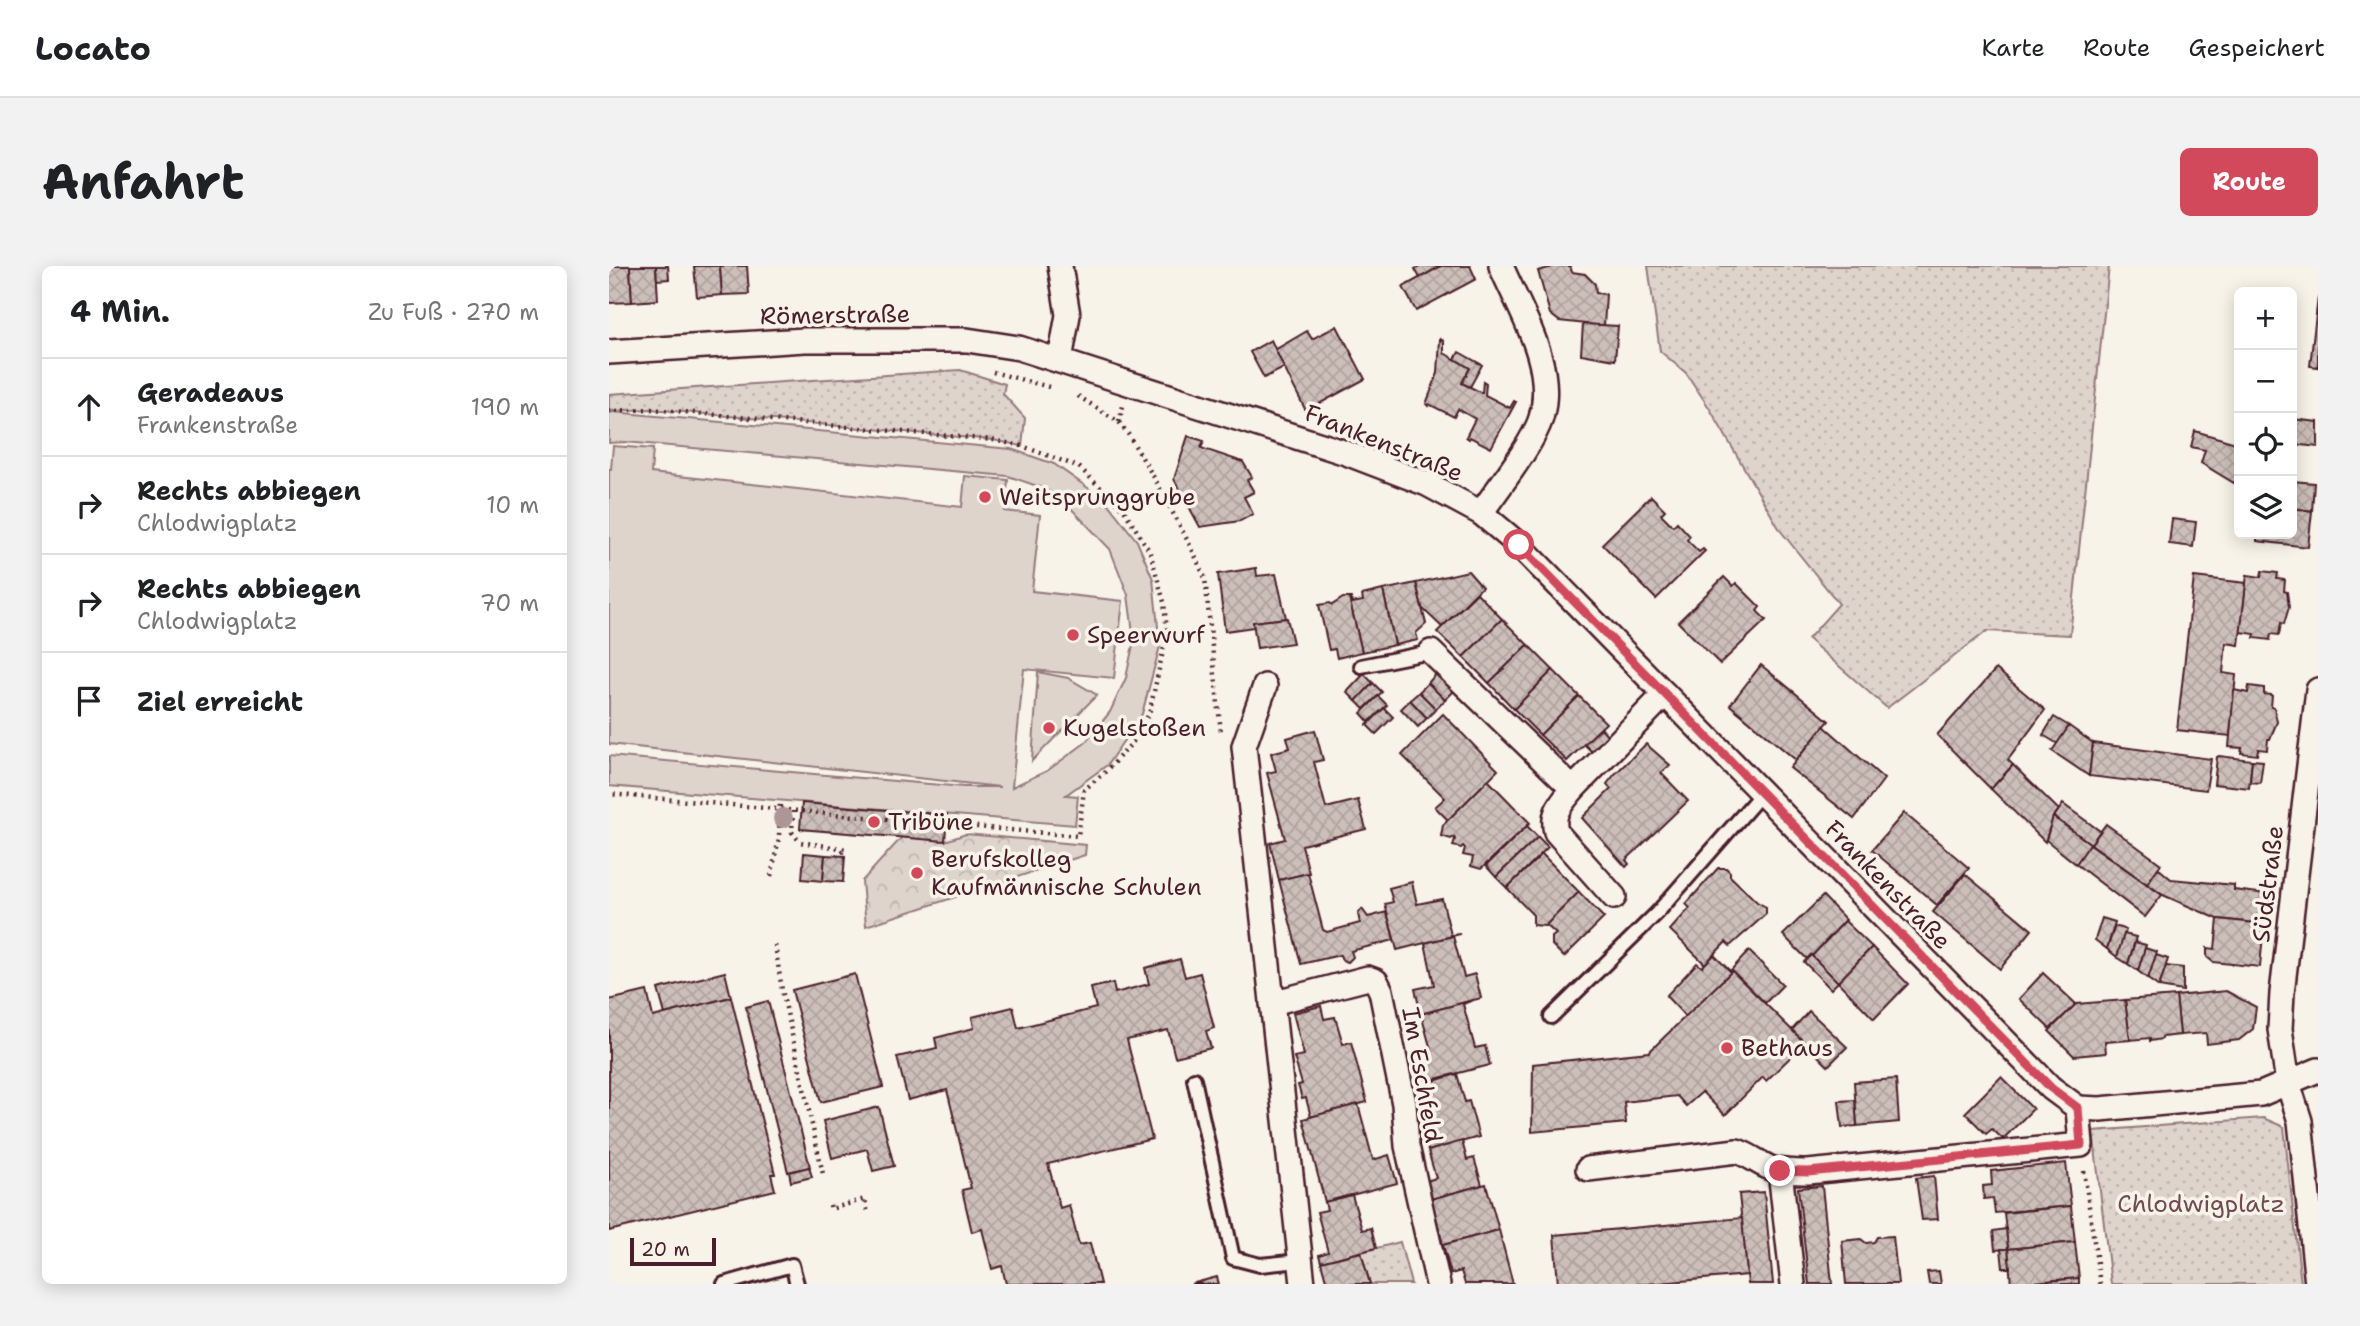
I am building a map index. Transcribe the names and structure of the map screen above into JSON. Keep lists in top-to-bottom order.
{
  "streets": {
    "street": [
      "Römerstraße",
      "Frankenstraße",
      "Südstraße",
      "Im Eschfeld"
    ]
  },
  "crossings": [
    ["Römerstraße", "Frankenstraße"]
  ],
  "parks": ["Chlodwigplatz"],
  "places": [
    "Weitsprunggrube",
    "Speerwurf",
    "Kugelstoßen",
    "Tribüne",
    "Berufskolleg Kaufmännische Schulen",
    "Bethaus"
  ],
  "scale_bar": "20 m",
  "page": {
    "header": "Locato",
    "nav": ["Karte", "Route", "Gespeichert"],
    "buttons": "Route",
    "title": "Anfahrt",
    "heading": ["4 Min.", "Zu Fuß · 270 m"],
    "map_buttons": ["+", "−"],
    "list": [
      ["Geradeaus", "Frankenstraße", "190 m"],
      ["Rechts abbiegen", "Chlodwigplatz", "10 m"],
      ["Rechts abbiegen", "Chlodwigplatz", "70 m"],
      "Ziel erreicht"
    ],
    "scale": "20 m"
  }
}
